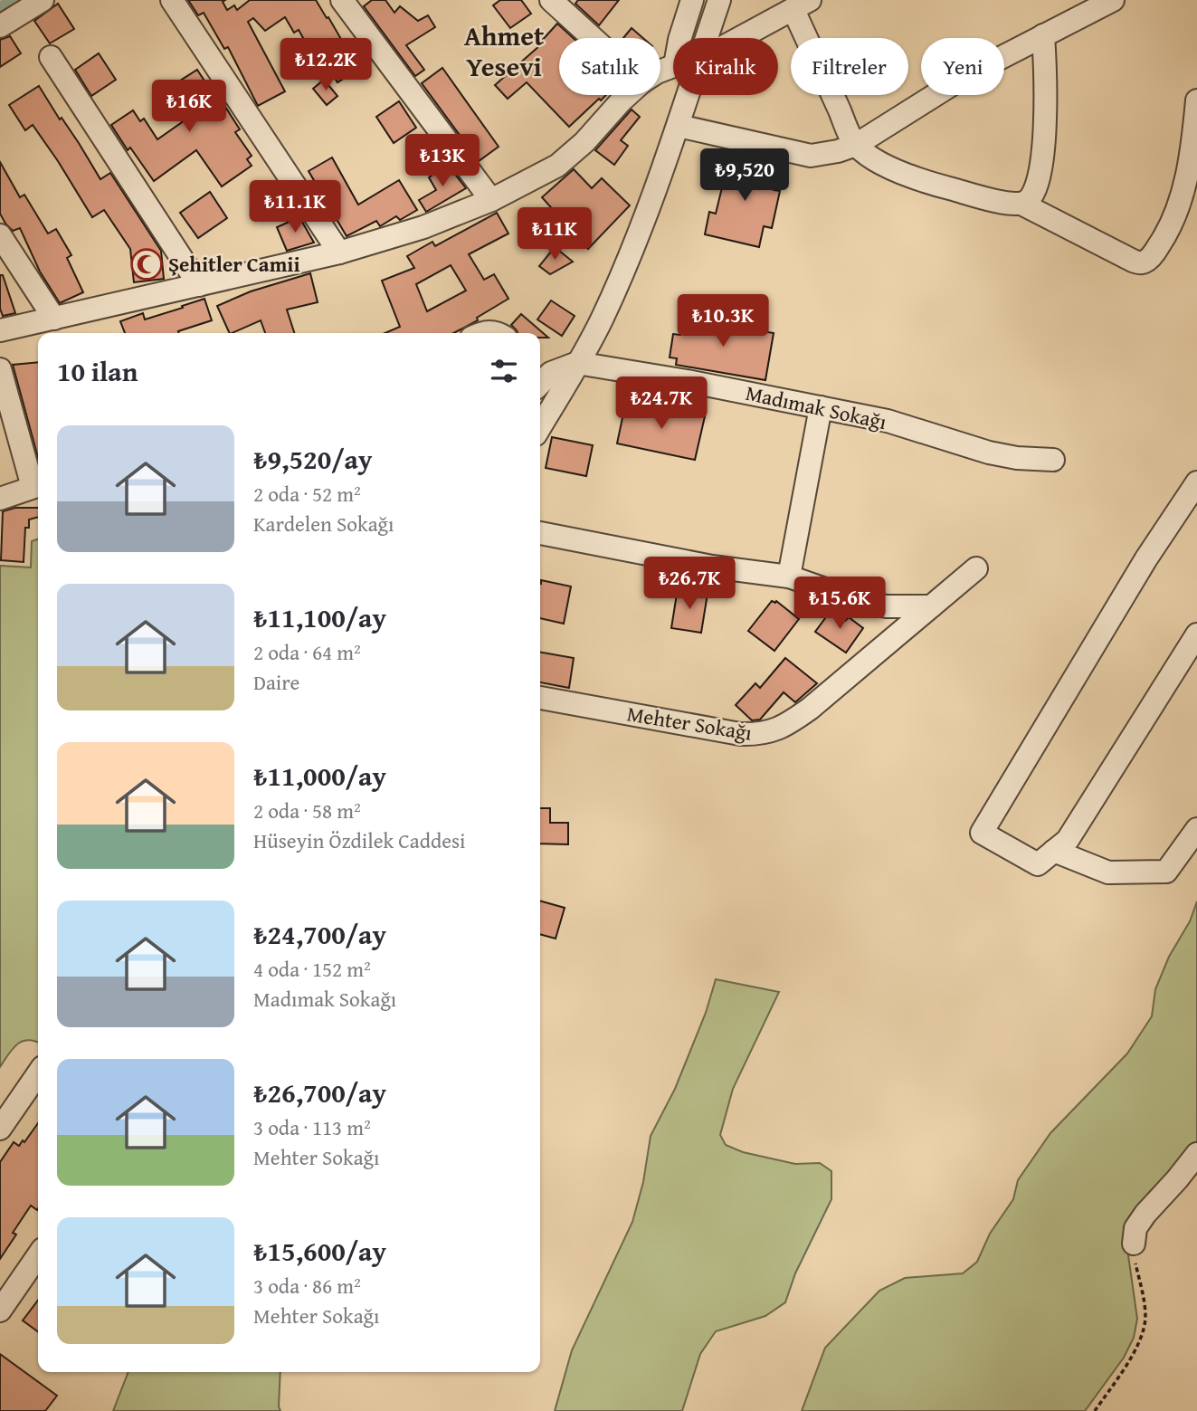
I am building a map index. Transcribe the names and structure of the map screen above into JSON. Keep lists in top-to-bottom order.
{
  "streets": {
    "street": ["Madımak Sokağı", "Mehter Sokağı"]
  },
  "districts": ["Ahmet Yesevi"],
  "places": {
    "mosque": ["Şehitler Camii"]
  },
  "page": {
    "price": [
      "₺12.2K",
      "₺16K",
      "₺13K",
      "₺9,520",
      "₺11.1K",
      "₺11K",
      "₺10.3K",
      "₺24.7K",
      "₺26.7K",
      "₺15.6K"
    ],
    "chip": [
      "Satılık",
      "Kiralık",
      "Filtreler",
      "Yeni"
    ],
    "heading": "10 ilan",
    "list": [
      {
        "name": "₺9,520/ay",
        "note": "2 oda · 52 m² · Kardelen Sokağı"
      },
      {
        "name": "₺11,100/ay",
        "note": "2 oda · 64 m² · Daire"
      },
      {
        "name": "₺11,000/ay",
        "note": "2 oda · 58 m² · Hüseyin Özdilek Caddesi"
      },
      {
        "name": "₺24,700/ay",
        "note": "4 oda · 152 m² · Madımak Sokağı"
      },
      {
        "name": "₺26,700/ay",
        "note": "3 oda · 113 m² · Mehter Sokağı"
      },
      {
        "name": "₺15,600/ay",
        "note": "3 oda · 86 m² · Mehter Sokağı"
      }
    ]
  }
}
